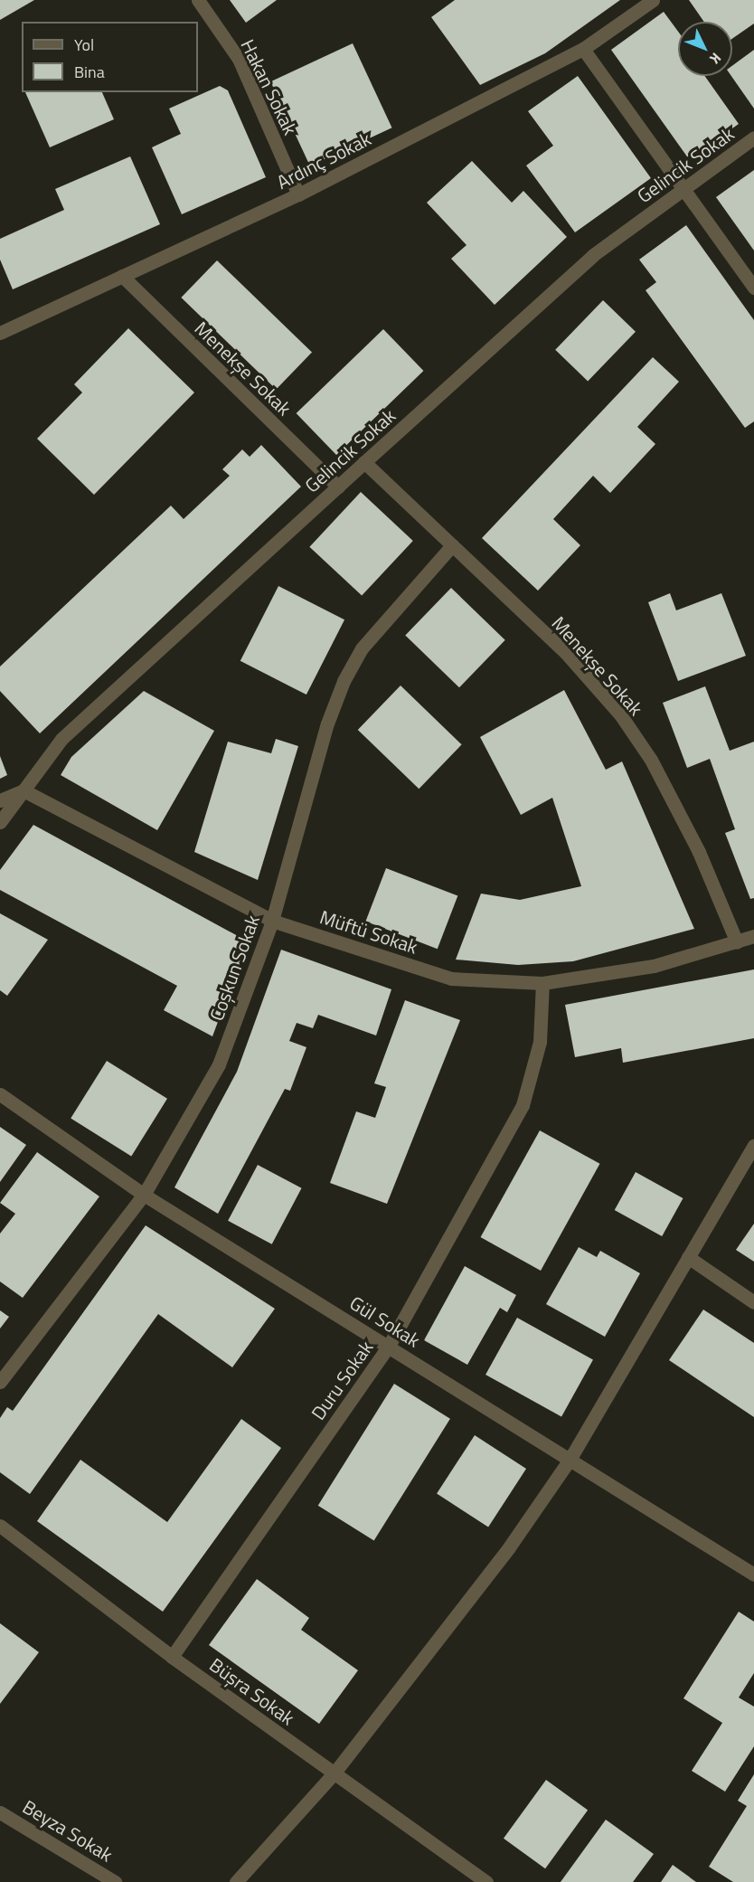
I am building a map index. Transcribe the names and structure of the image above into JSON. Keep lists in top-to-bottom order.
{
  "streets": {
    "street": [
      "Hakan Sokak",
      "Ardınç Sokak",
      "Gelincik Sokak",
      "Menekşe Sokak",
      "Müftü Sokak",
      "Coşkun Sokak",
      "Gül Sokak",
      "Duru Sokak",
      "Büşra Sokak",
      "Beyza Sokak"
    ]
  },
  "crossings": [
    ["Hakan Sokak", "Ardınç Sokak"],
    ["Ardınç Sokak", "Menekşe Sokak"],
    ["Gelincik Sokak", "Menekşe Sokak"],
    ["Gelincik Sokak", "Müftü Sokak"],
    ["Menekşe Sokak", "Müftü Sokak"],
    ["Menekşe Sokak", "Coşkun Sokak"],
    ["Müftü Sokak", "Coşkun Sokak"],
    ["Müftü Sokak", "Duru Sokak"],
    ["Coşkun Sokak", "Gül Sokak"],
    ["Gül Sokak", "Duru Sokak"],
    ["Duru Sokak", "Büşra Sokak"]
  ],
  "legend": ["Yol", "Bina"],
  "north": "bottom right"
}
